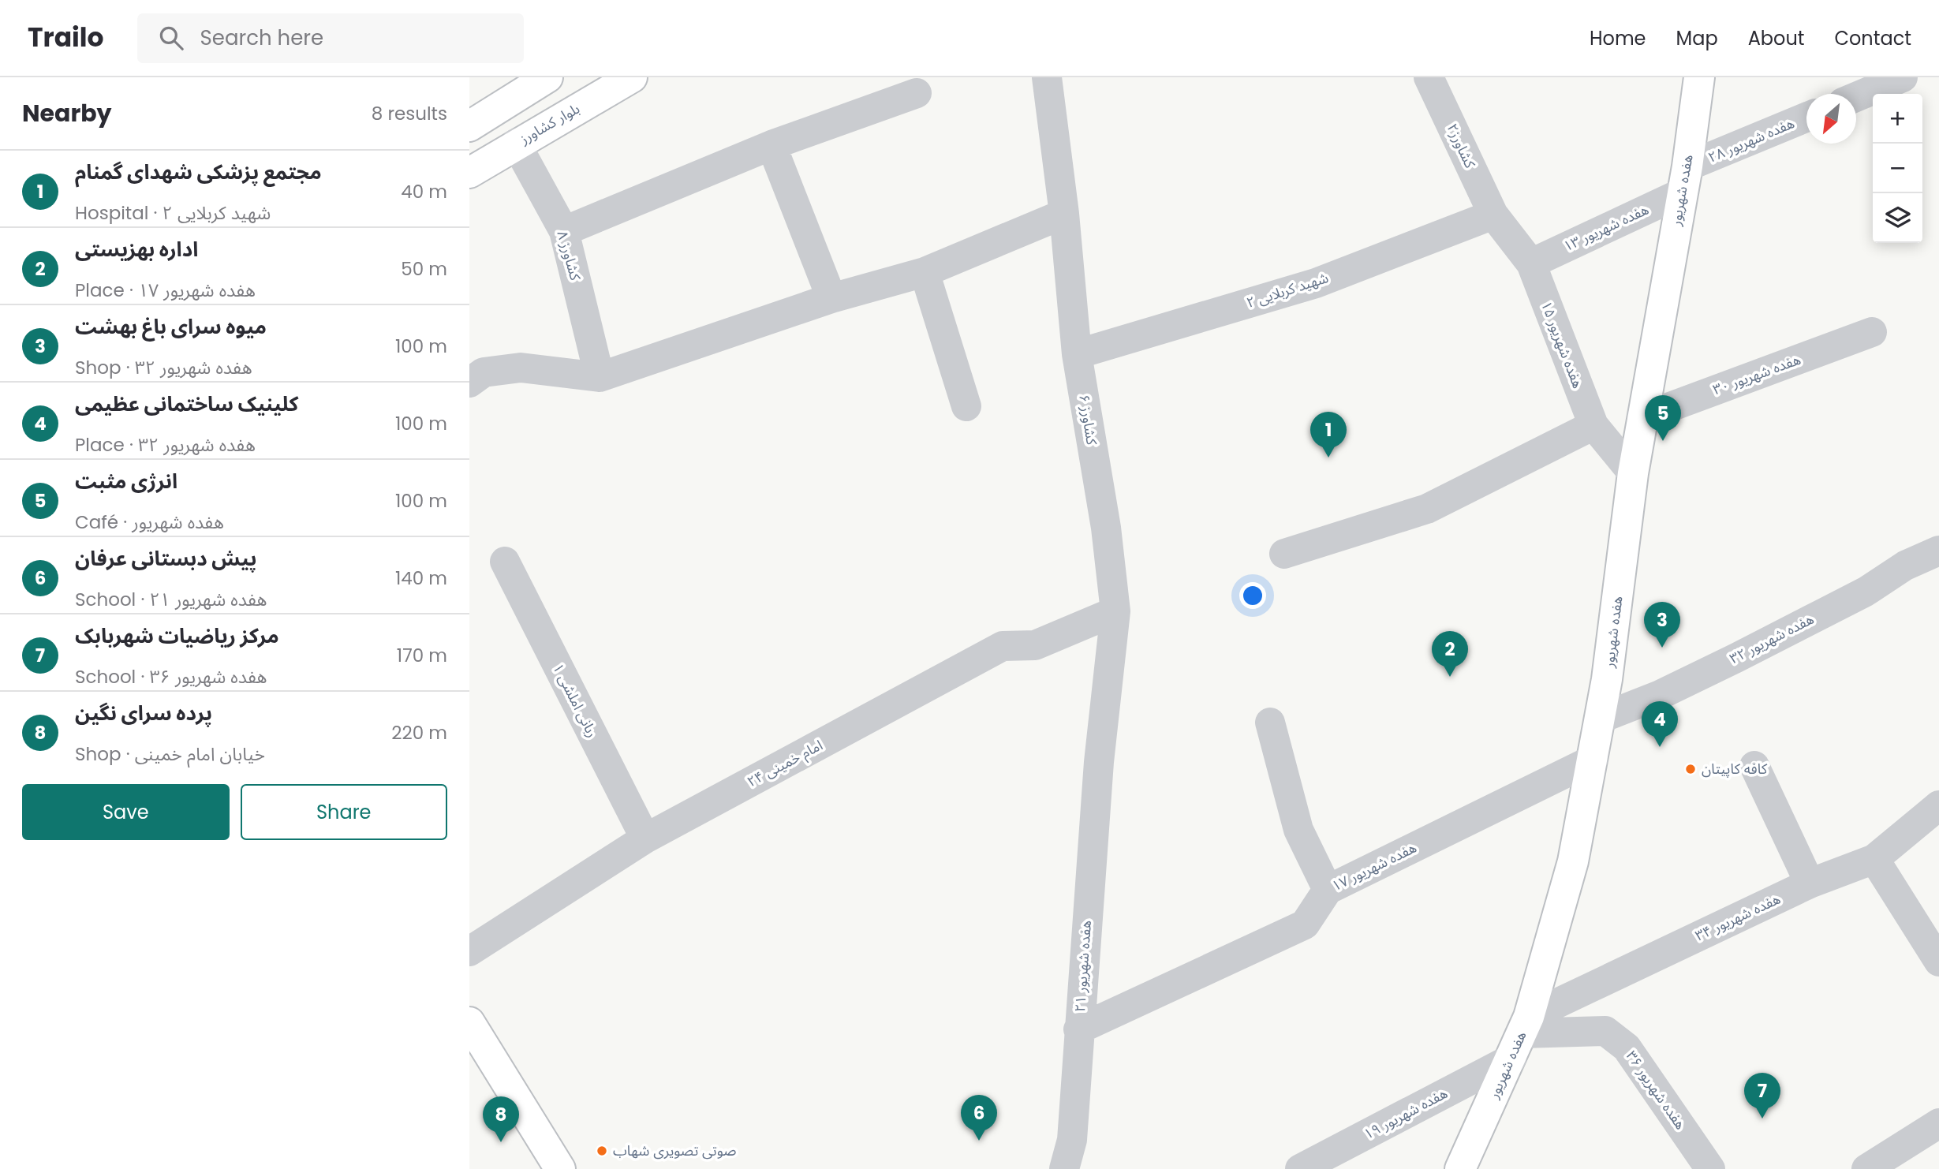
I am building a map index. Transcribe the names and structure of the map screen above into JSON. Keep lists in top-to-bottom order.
{
  "streets": {
    "main road": ["بلوار کشاورز", "هفده شهریور"],
    "street": [
      "هفده شهریور ۲۸",
      "کشاورز۲",
      "هفده شهریور ۱۳",
      "کشاورز ۸",
      "شهید کربلایی ۲",
      "هفده شهریور ۱۵",
      "هفده شهریور ۳۰",
      "کشاورز ۶",
      "هفده شهریور ۳۲",
      "ربانی املشی ۱",
      "امام خمینی ۲۴",
      "هفده شهریور ۱۷",
      "هفده شهریور ۳۴",
      "هفده شهریور ۲۱",
      "هفده شهریور ۳۶",
      "هفده شهریور ۱۹"
    ]
  },
  "crossings": [
    ["بلوار کشاورز", "کشاورز ۸"],
    ["هفده شهریور ۲۸", "هفده شهریور"],
    ["هفده شهریور ۲۸", "هفده شهریور ۱۳"],
    ["کشاورز۲", "شهید کربلایی ۲"],
    ["کشاورز۲", "هفده شهریور ۱۵"],
    ["هفده شهریور", "هفده شهریور ۱۳"],
    ["هفده شهریور", "هفده شهریور ۱۵"],
    ["هفده شهریور", "هفده شهریور ۳۰"],
    ["هفده شهریور", "هفده شهریور ۳۲"],
    ["هفده شهریور", "هفده شهریور ۱۷"],
    ["هفده شهریور", "هفده شهریور ۳۴"],
    ["هفده شهریور", "هفده شهریور ۳۶"],
    ["هفده شهریور", "هفده شهریور ۱۹"],
    ["هفده شهریور ۱۳", "هفده شهریور ۱۵"],
    ["شهید کربلایی ۲", "هفده شهریور ۱۵"],
    ["شهید کربلایی ۲", "کشاورز ۶"],
    ["کشاورز ۶", "امام خمینی ۲۴"],
    ["کشاورز ۶", "هفده شهریور ۲۱"],
    ["ربانی املشی ۱", "امام خمینی ۲۴"],
    ["هفده شهریور ۱۷", "هفده شهریور ۲۱"],
    ["هفده شهریور ۳۴", "هفده شهریور ۳۶"],
    ["هفده شهریور ۳۴", "هفده شهریور ۱۹"],
    ["هفده شهریور ۳۶", "هفده شهریور ۱۹"]
  ],
  "places": ["کافه کاپیتان", "صوتی تصویری شهاب"],
  "north": "bottom left",
  "page": {
    "header": "Trailo",
    "search": "Search here",
    "nav": [
      "Home",
      "Map",
      "About",
      "Contact"
    ],
    "heading": ["Nearby", "8 results"],
    "map_buttons": ["+", "−"],
    "list": [
      {
        "mark": "1",
        "name": "مجتمع پزشکی شهدای گمنام",
        "note": "Hospital · شهید کربلایی ۲",
        "value": "40 m"
      },
      {
        "mark": "2",
        "name": "اداره بهزیستی",
        "note": "Place · هفده شهریور ۱۷",
        "value": "50 m"
      },
      {
        "mark": "3",
        "name": "میوه سرای باغ بهشت",
        "note": "Shop · هفده شهریور ۳۲",
        "value": "100 m"
      },
      {
        "mark": "4",
        "name": "کلینیک ساختمانی عظیمی",
        "note": "Place · هفده شهریور ۳۲",
        "value": "100 m"
      },
      {
        "mark": "5",
        "name": "انرژی مثبت",
        "note": "Café · هفده شهریور",
        "value": "100 m"
      },
      {
        "mark": "6",
        "name": "پیش دبستانی عرفان",
        "note": "School · هفده شهریور ۲۱",
        "value": "140 m"
      },
      {
        "mark": "7",
        "name": "مرکز ریاضیات شهربابک",
        "note": "School · هفده شهریور ۳۶",
        "value": "170 m"
      },
      {
        "mark": "8",
        "name": "پرده سرای نگین",
        "note": "Shop · خیابان امام خمینی",
        "value": "220 m"
      }
    ],
    "pins": [
      "5",
      "1",
      "3",
      "2",
      "4",
      "7",
      "6",
      "8"
    ],
    "buttons": ["Save", "Share"]
  }
}
